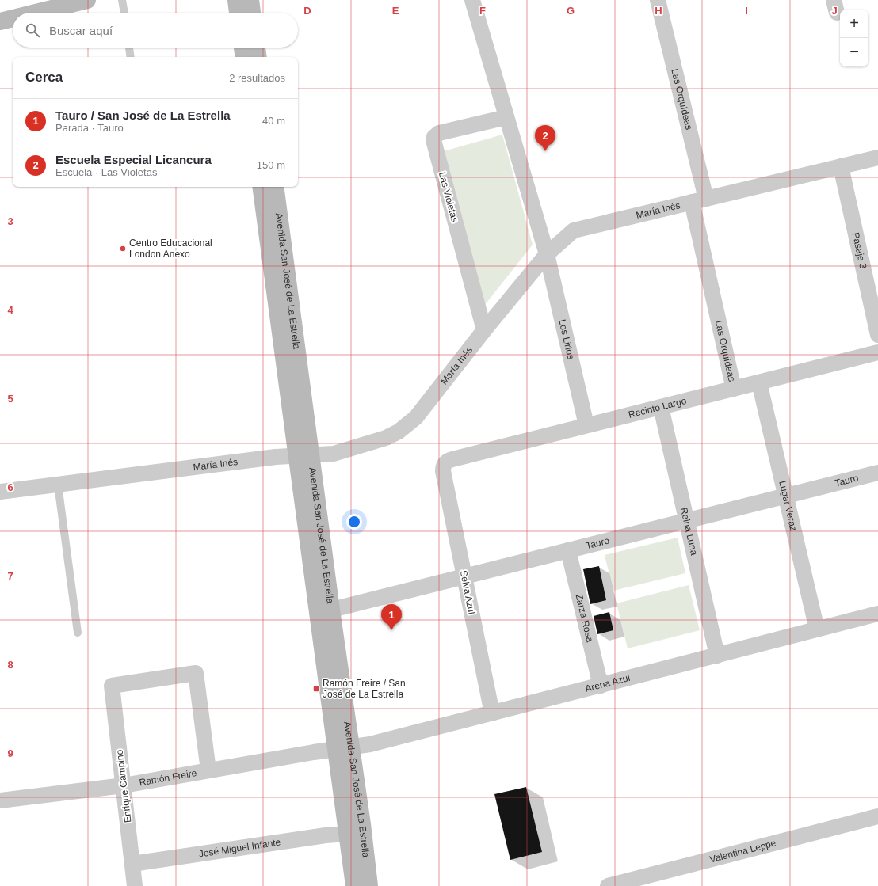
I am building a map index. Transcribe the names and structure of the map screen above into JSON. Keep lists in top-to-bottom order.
{
  "streets": {
    "main road": ["Avenida San José de La Estrella"],
    "street": [
      "Las Orquídeas",
      "Las Violetas",
      "María Inés",
      "Pasaje 3",
      "Los Lirios",
      "Recinto Largo",
      "Tauro",
      "Lugar Veraz",
      "Reina Luna",
      "Selva Azul",
      "Zarza Rosa",
      "Arena Azul",
      "Ramón Freire",
      "Enrique Campino",
      "José Miguel Infante",
      "Valentina Leppe"
    ]
  },
  "crossings": [
    ["Las Orquídeas", "María Inés"],
    ["Las Orquídeas", "Recinto Largo"],
    ["Las Violetas", "María Inés"],
    ["María Inés", "Pasaje 3"],
    ["María Inés", "Avenida San José de La Estrella"],
    ["María Inés", "Los Lirios"],
    ["Avenida San José de La Estrella", "Tauro"],
    ["Avenida San José de La Estrella", "Arena Azul"],
    ["Avenida San José de La Estrella", "Ramón Freire"],
    ["Avenida San José de La Estrella", "José Miguel Infante"],
    ["Los Lirios", "Recinto Largo"],
    ["Recinto Largo", "Lugar Veraz"],
    ["Recinto Largo", "Reina Luna"],
    ["Recinto Largo", "Selva Azul"],
    ["Tauro", "Lugar Veraz"],
    ["Tauro", "Reina Luna"],
    ["Tauro", "Selva Azul"],
    ["Tauro", "Zarza Rosa"],
    ["Lugar Veraz", "Arena Azul"],
    ["Reina Luna", "Arena Azul"],
    ["Selva Azul", "Arena Azul"],
    ["Zarza Rosa", "Arena Azul"],
    ["Arena Azul", "Ramón Freire"],
    ["Ramón Freire", "Enrique Campino"],
    ["Enrique Campino", "José Miguel Infante"]
  ],
  "places": {
    "other": ["Centro Educacional London Anexo"],
    "transit": ["Ramón Freire / San José de La Estrella"]
  },
  "page": {
    "map_buttons": ["+", "−"],
    "search": "Buscar aquí",
    "heading": ["Cerca", "2 resultados"],
    "list": [
      {
        "mark": "1",
        "name": "Tauro / San José de La Estrella",
        "note": "Parada · Tauro",
        "value": "40 m"
      },
      {
        "mark": "2",
        "name": "Escuela Especial Licancura",
        "note": "Escuela · Las Violetas",
        "value": "150 m"
      }
    ],
    "pins": ["2", "1"]
  },
  "grid": {
    "columns": [
      "D",
      "E",
      "F",
      "G",
      "H",
      "I",
      "J"
    ],
    "rows": [
      "3",
      "4",
      "5",
      "6",
      "7",
      "8",
      "9"
    ]
  }
}
